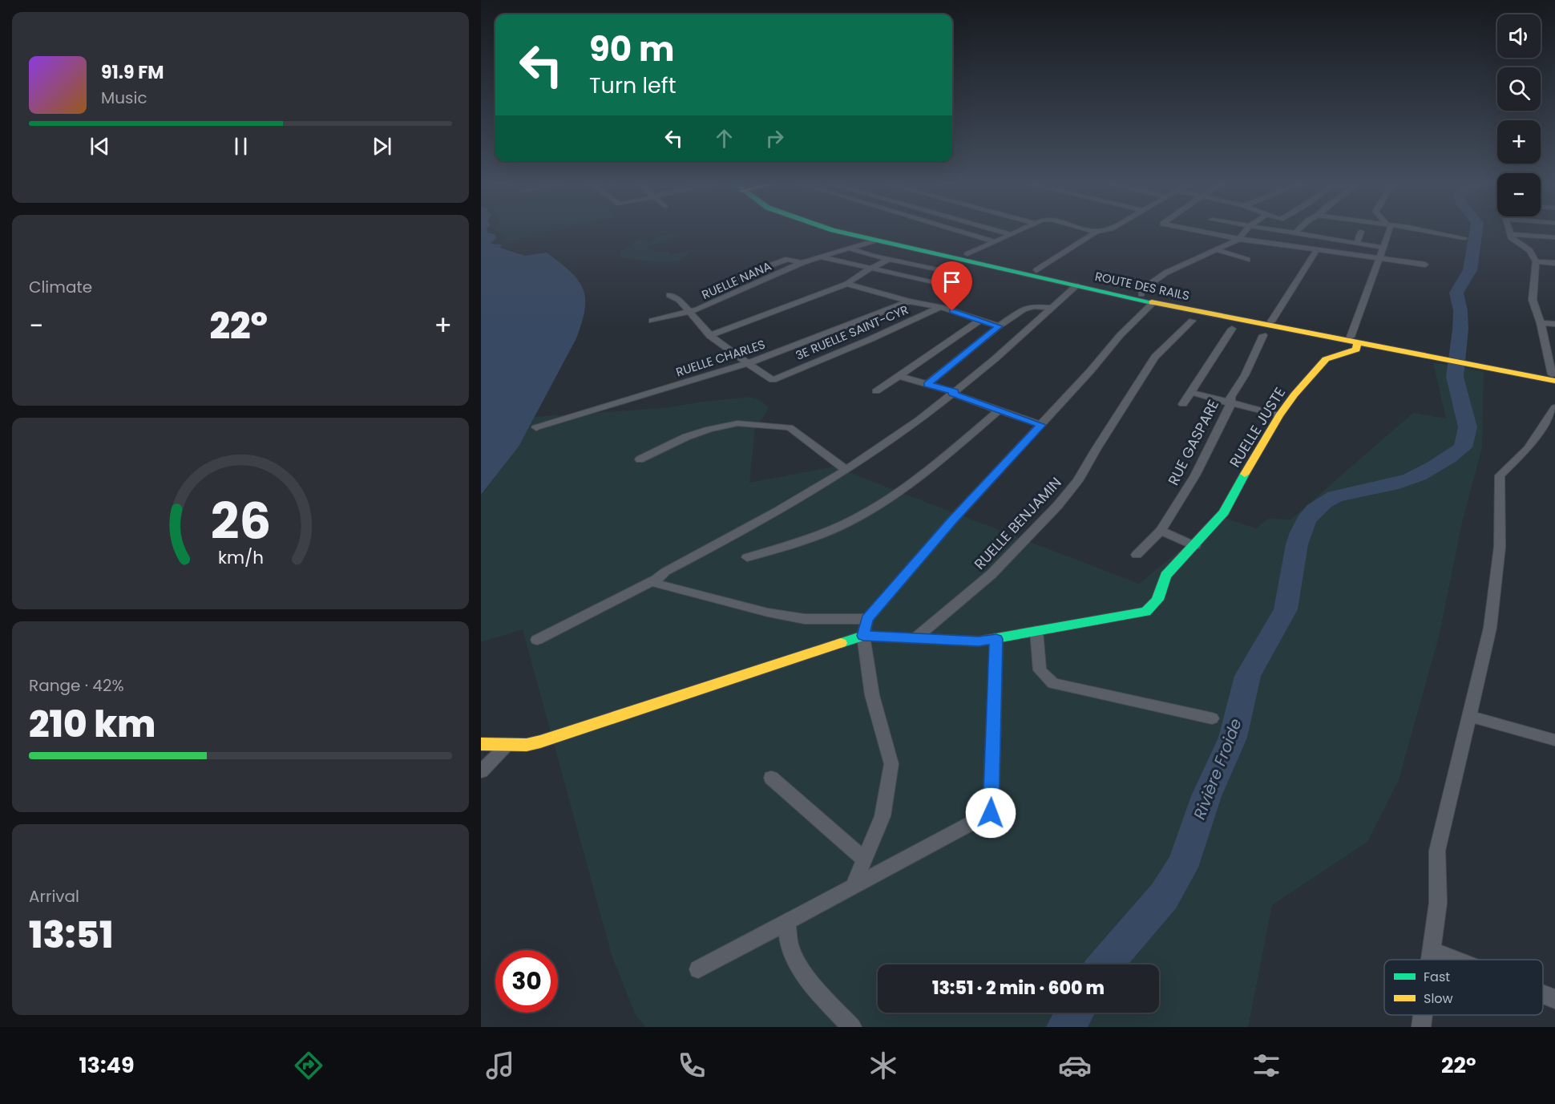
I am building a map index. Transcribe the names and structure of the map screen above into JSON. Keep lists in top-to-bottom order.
{
  "streets": {
    "main road": ["ROUTE DES RAILS", "RUELLE JUSTE"],
    "street": [
      "RUELLE NANA",
      "3E RUELLE SAINT-CYR",
      "RUELLE CHARLES",
      "RUE GASPARE",
      "RUELLE BENJAMIN"
    ]
  },
  "crossings": [
    ["RUELLE NANA", "ROUTE DES RAILS"],
    ["ROUTE DES RAILS", "RUELLE JUSTE"],
    ["3E RUELLE SAINT-CYR", "RUELLE CHARLES"],
    ["RUELLE JUSTE", "RUELLE BENJAMIN"]
  ],
  "water": ["Rivière Froide"],
  "legend": ["Fast", "Slow"],
  "page": {
    "map_buttons": ["+", "−"],
    "turn": ["90 m", "Turn left"],
    "song": ["91.9 FM", "Music"],
    "tile": [
      "Climate",
      ["Range · 42%", "210 km"],
      ["Arrival", "13:51"]
    ],
    "heat": ["−", "22°", "+"],
    "limit": "30",
    "trip": "13:51 · 2 min · 600 m",
    "tabs": ["13:49", "22°"],
    "gauge": ["26", "km/h"]
  }
}
